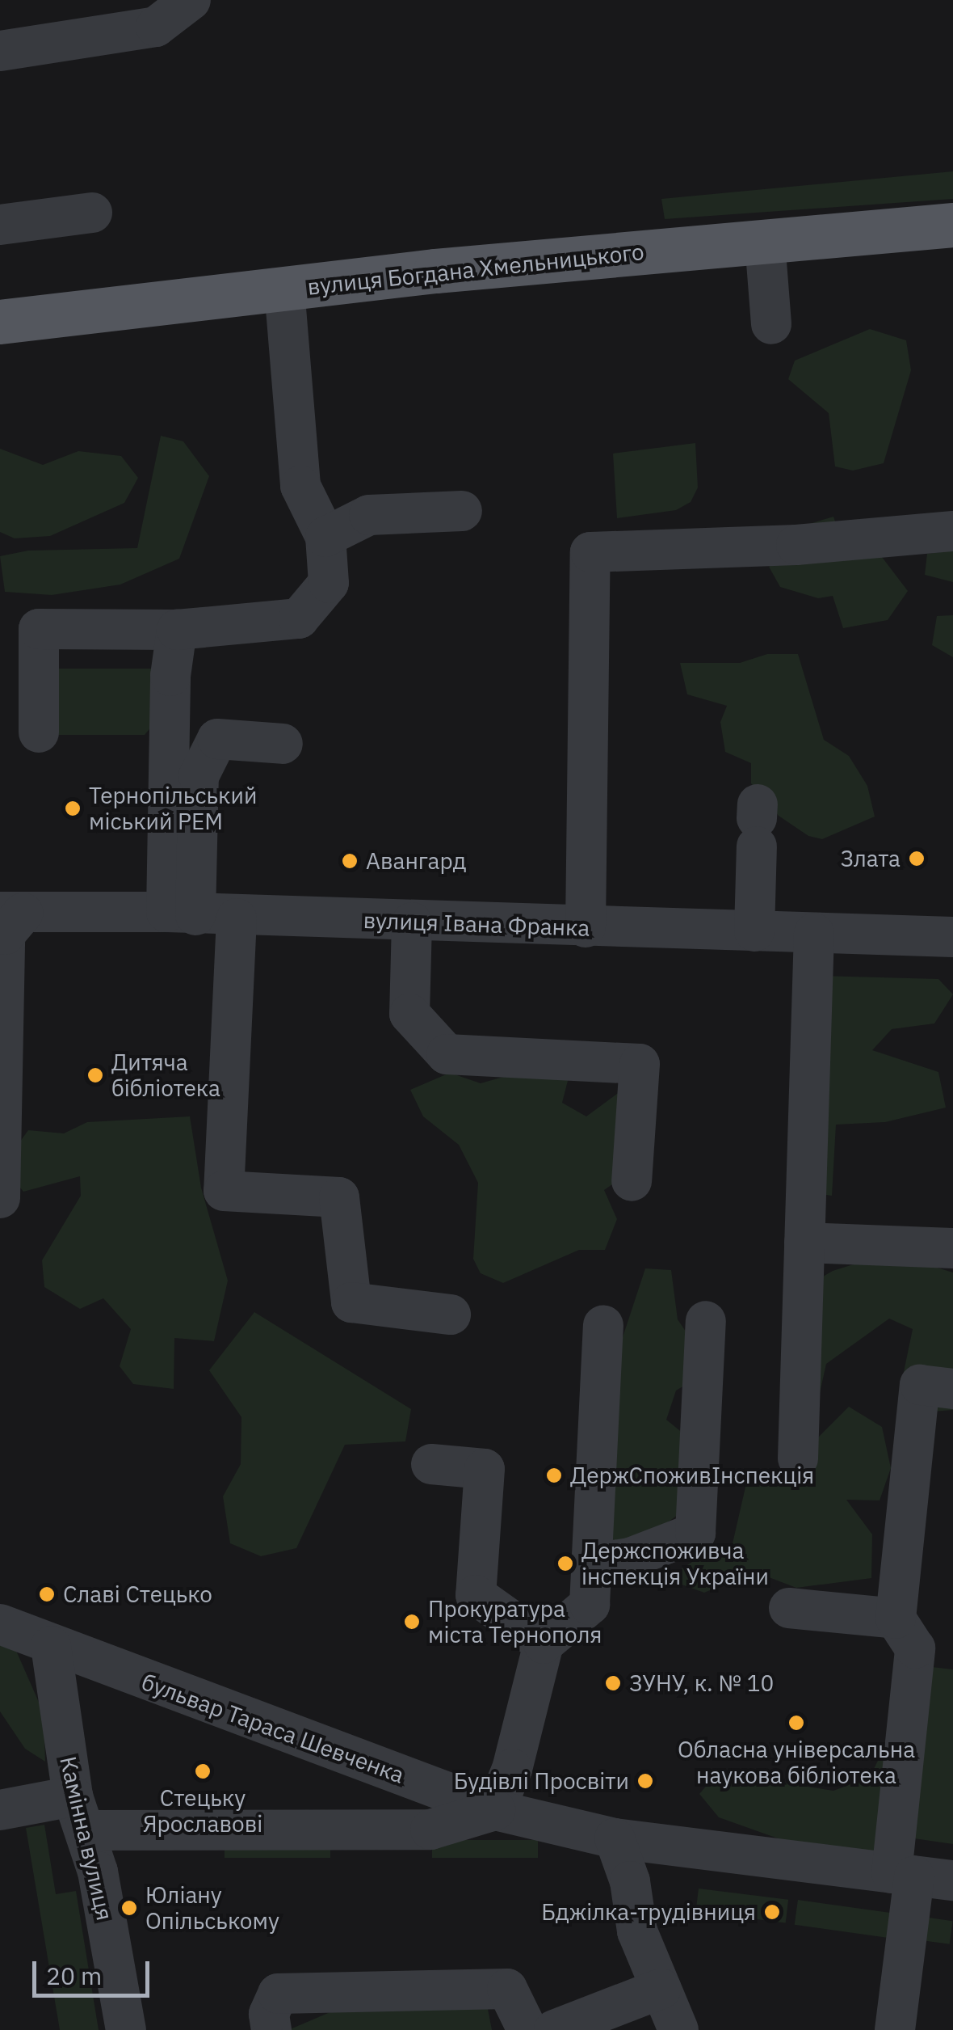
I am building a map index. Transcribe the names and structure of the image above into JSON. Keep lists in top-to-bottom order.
{
  "streets": {
    "main road": ["вулиця Богдана Хмельницького"],
    "street": ["вулиця Івана Франка", "бульвар Тараса Шевченка", "Камінна вулиця"]
  },
  "crossings": [
    ["бульвар Тараса Шевченка", "Камінна вулиця"]
  ],
  "places": [
    "Тернопільський міський РЕМ",
    "Злата",
    "Авангард",
    "Дитяча бібліотека",
    "ДержСпоживІнспекція",
    "Держспоживча інспекція України",
    "Славі Стецько",
    "Прокуратура міста Тернополя",
    "ЗУНУ, к. № 10",
    "Обласна універсальна наукова бібліотека",
    "Стецьку Ярославові",
    "Будівлі Просвіти",
    "Юліану Опільському",
    "Бджілка-трудівниця"
  ],
  "scale_bar": "20 m"
}
